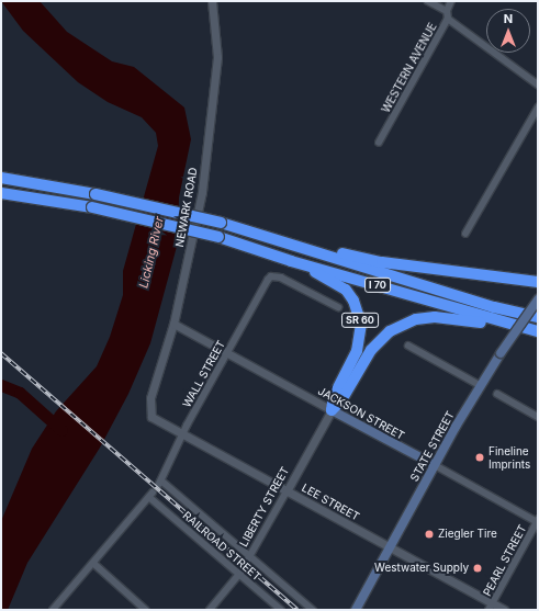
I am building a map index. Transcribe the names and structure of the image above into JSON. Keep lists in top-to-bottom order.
{
  "streets": {
    "highway": ["I 70", "SR 60"],
    "main road": ["JACKSON STREET", "STATE STREET"],
    "street": [
      "WESTERN AVENUE",
      "NEWARK ROAD",
      "WALL STREET",
      "LEE STREET",
      "LIBERTY STREET",
      "RAILROAD STREET",
      "PEARL STREET"
    ]
  },
  "crossings": [
    ["NEWARK ROAD", "JACKSON STREET"],
    ["NEWARK ROAD", "LEE STREET"],
    ["I 70", "SR 60"],
    ["SR 60", "JACKSON STREET"],
    ["SR 60", "LIBERTY STREET"],
    ["WALL STREET", "JACKSON STREET"],
    ["WALL STREET", "LEE STREET"],
    ["WALL STREET", "RAILROAD STREET"],
    ["JACKSON STREET", "STATE STREET"],
    ["JACKSON STREET", "LIBERTY STREET"],
    ["JACKSON STREET", "PEARL STREET"],
    ["STATE STREET", "LEE STREET"],
    ["LEE STREET", "LIBERTY STREET"],
    ["LEE STREET", "PEARL STREET"],
    ["LIBERTY STREET", "RAILROAD STREET"]
  ],
  "water": ["Licking River"],
  "places": ["Fineline Imprints", "Ziegler Tire", "Westwater Supply"],
  "north": "top"
}
